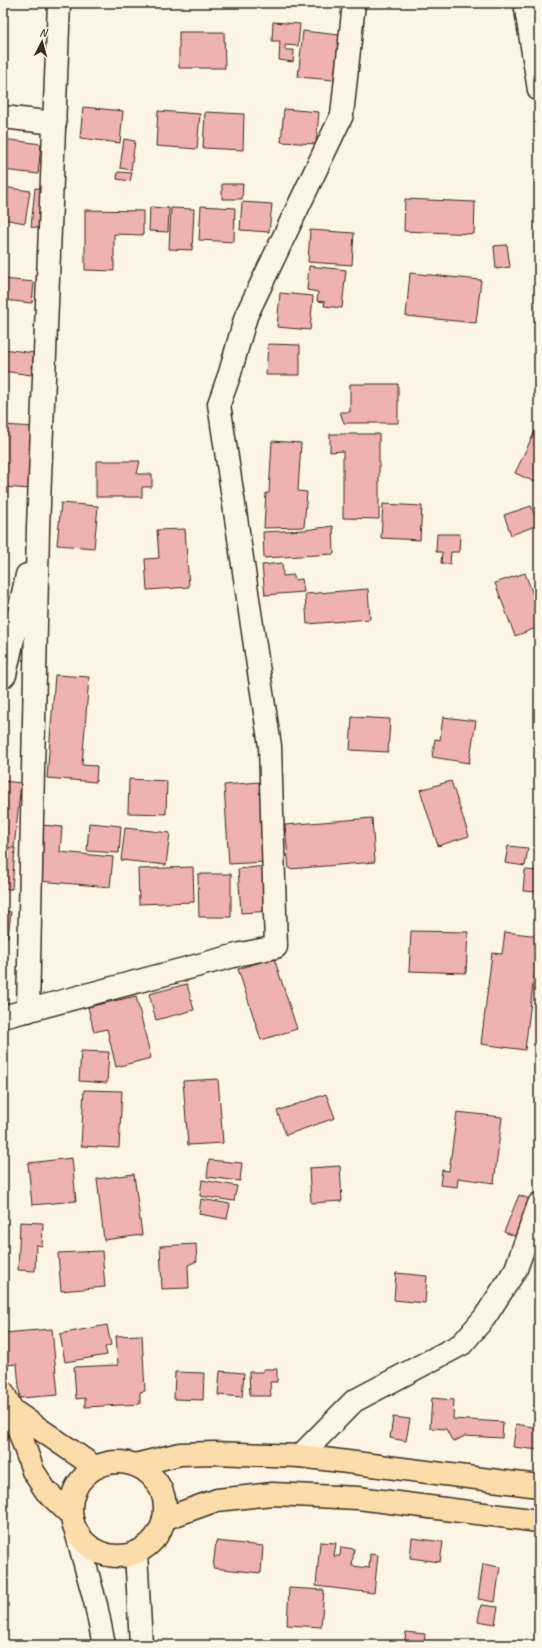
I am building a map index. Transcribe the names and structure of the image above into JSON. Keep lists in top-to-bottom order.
{
  "north": "top"
}
